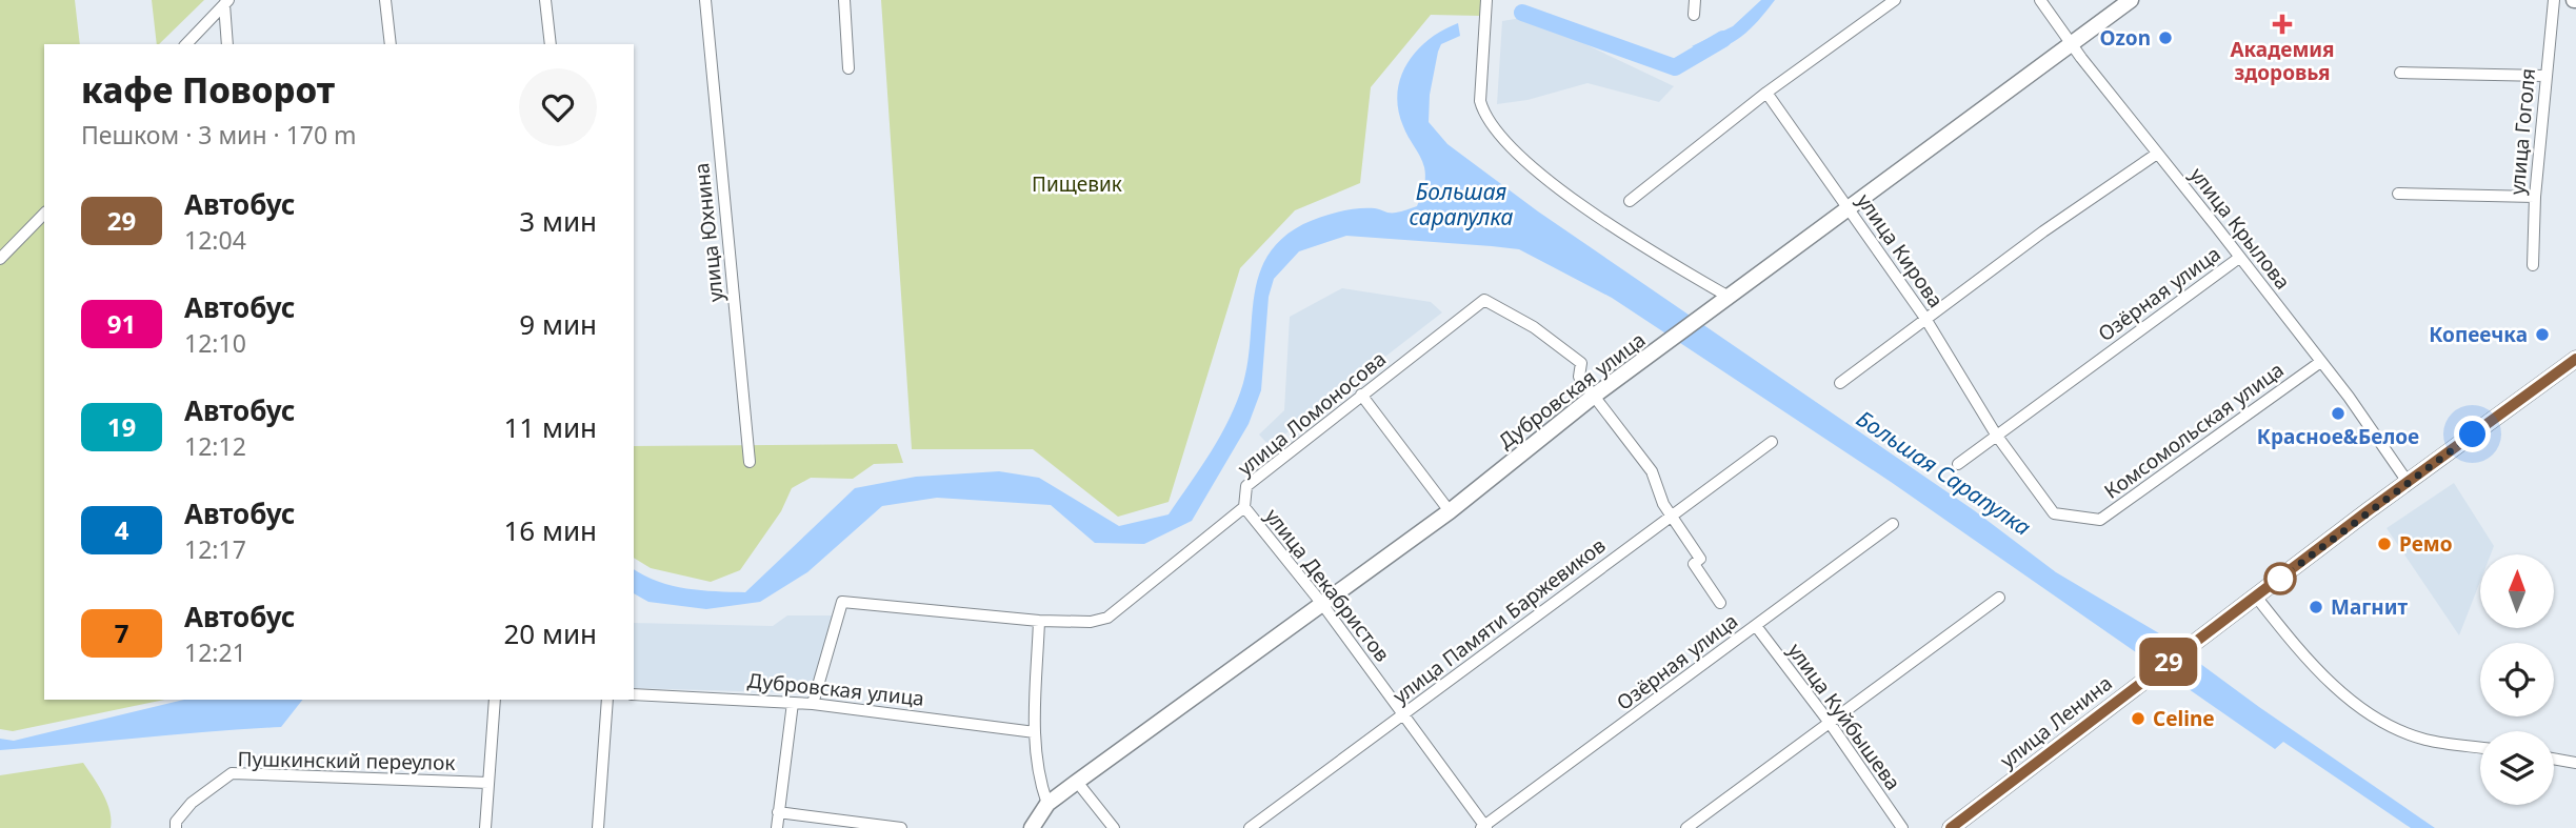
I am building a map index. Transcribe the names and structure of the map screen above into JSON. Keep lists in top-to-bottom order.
{
  "streets": {
    "street": [
      "улица Гоголя",
      "улица Крылова",
      "улица Юхнина",
      "улица Кирова",
      "Озёрная улица",
      "Дубровская улица",
      "улица Ломоносова",
      "Комсомольская улица",
      "улица Декабристов",
      "улица Памяти Баржевиков",
      "улица Куйбышева",
      "улица Ленина",
      "Пушкинский переулок"
    ]
  },
  "crossings": [
    ["улица Крылова", "Озёрная улица"],
    ["улица Крылова", "Дубровская улица"],
    ["улица Крылова", "Комсомольская улица"],
    ["улица Крылова", "улица Ленина"],
    ["улица Кирова", "Озёрная улица"],
    ["улица Кирова", "Дубровская улица"],
    ["улица Кирова", "Комсомольская улица"],
    ["Озёрная улица", "Комсомольская улица"],
    ["Озёрная улица", "улица Декабристов"],
    ["Озёрная улица", "улица Куйбышева"],
    ["Дубровская улица", "улица Ломоносова"],
    ["Дубровская улица", "улица Декабристов"],
    ["улица Ломоносова", "улица Декабристов"],
    ["улица Декабристов", "улица Памяти Баржевиков"]
  ],
  "water": ["Большая сарапулка", "Большая Сарапулка"],
  "parks": ["Пищевик"],
  "places": {
    "health": ["Академия здоровья"],
    "other": [
      "Ozon",
      "Копеечка",
      "Красное&Белое",
      "Ремо",
      "Магнит",
      "Celine"
    ]
  },
  "lines": ["bus line 29"],
  "north": "top",
  "page": {
    "on_map": "29",
    "heading": ["кафе Поворот", "Пешком · 3 мин · 170 m"],
    "list": [
      {
        "mark": "29",
        "name": "Автобус",
        "note": "12:04",
        "value": "3 мин"
      },
      {
        "mark": "91",
        "name": "Автобус",
        "note": "12:10",
        "value": "9 мин"
      },
      {
        "mark": "19",
        "name": "Автобус",
        "note": "12:12",
        "value": "11 мин"
      },
      {
        "mark": "4",
        "name": "Автобус",
        "note": "12:17",
        "value": "16 мин"
      },
      {
        "mark": "7",
        "name": "Автобус",
        "note": "12:21",
        "value": "20 мин"
      }
    ]
  }
}
